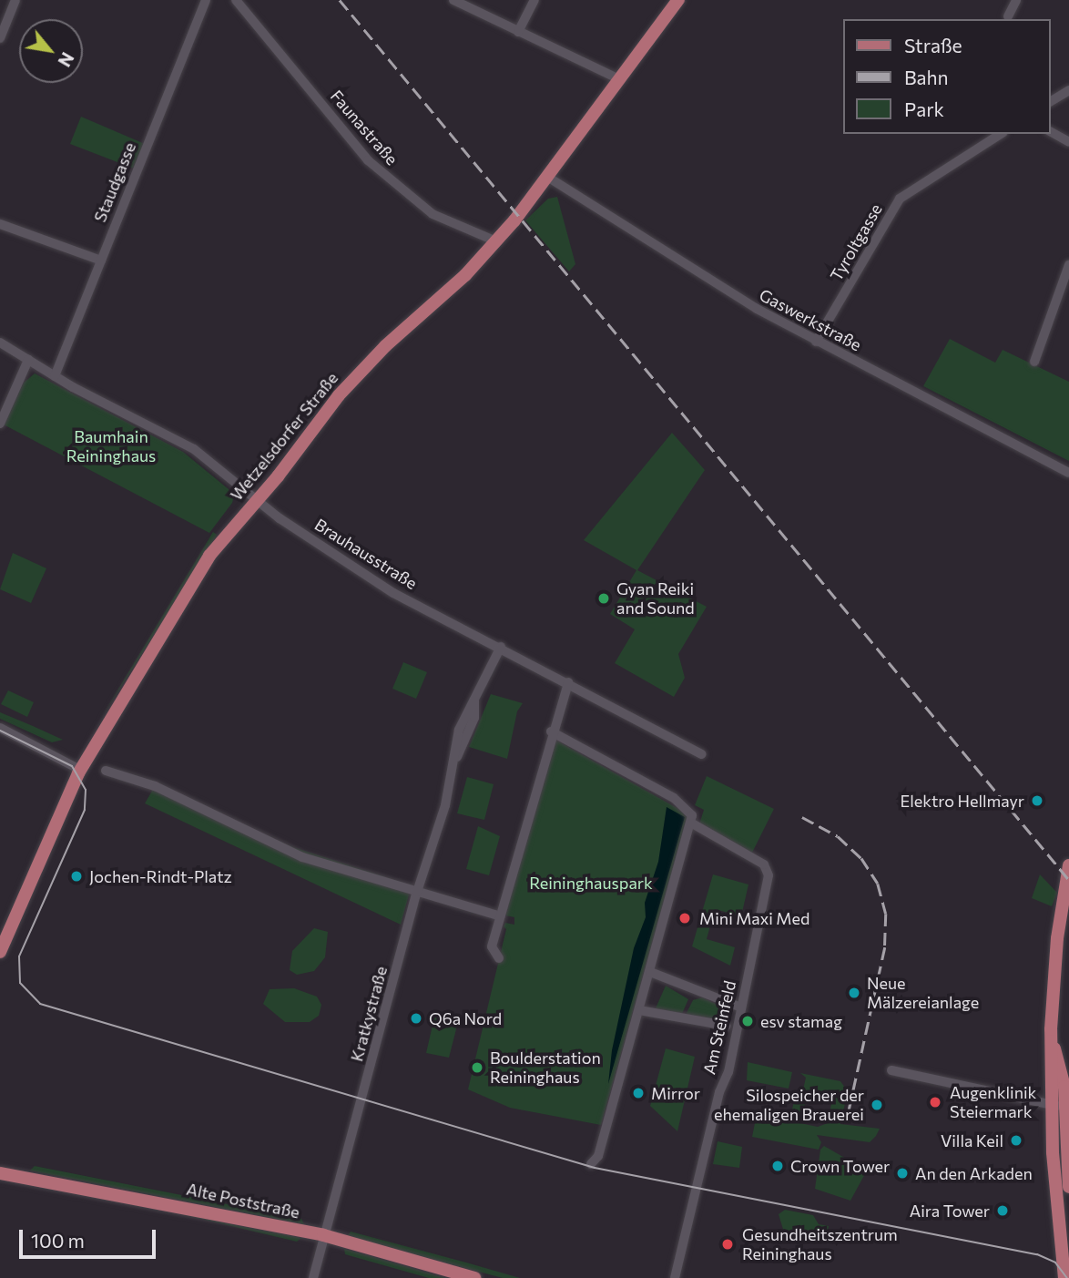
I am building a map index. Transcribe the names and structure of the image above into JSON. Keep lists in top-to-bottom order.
{
  "streets": {
    "main road": ["Wetzelsdorfer Straße", "Alte Poststraße"],
    "street": [
      "Faunastraße",
      "Staudgasse",
      "Tyroltgasse",
      "Gaswerkstraße",
      "Brauhausstraße",
      "Kratkystraße",
      "Am Steinfeld"
    ]
  },
  "crossings": [
    ["Faunastraße", "Wetzelsdorfer Straße"],
    ["Staudgasse", "Brauhausstraße"],
    ["Tyroltgasse", "Gaswerkstraße"],
    ["Gaswerkstraße", "Wetzelsdorfer Straße"],
    ["Wetzelsdorfer Straße", "Brauhausstraße"],
    ["Brauhausstraße", "Kratkystraße"],
    ["Kratkystraße", "Alte Poststraße"]
  ],
  "parks": ["Baumhain Reininghaus", "Reininghauspark"],
  "places": [
    "Gyan Reiki and Sound",
    "Elektro Hellmayr",
    "Jochen-Rindt-Platz",
    "Mini Maxi Med",
    "Neue Mälzereianlage",
    "Q6a Nord",
    "esv stamag",
    "Boulderstation Reininghaus",
    "Mirror",
    "Augenklinik Steiermark",
    "Silospeicher der ehemaligen Brauerei",
    "Villa Keil",
    "Crown Tower",
    "An den Arkaden",
    "Aira Tower",
    "Gesundheitszentrum Reininghaus"
  ],
  "legend": ["Straße", "Bahn", "Park"],
  "scale_bar": "100 m",
  "north": "bottom right"
}
